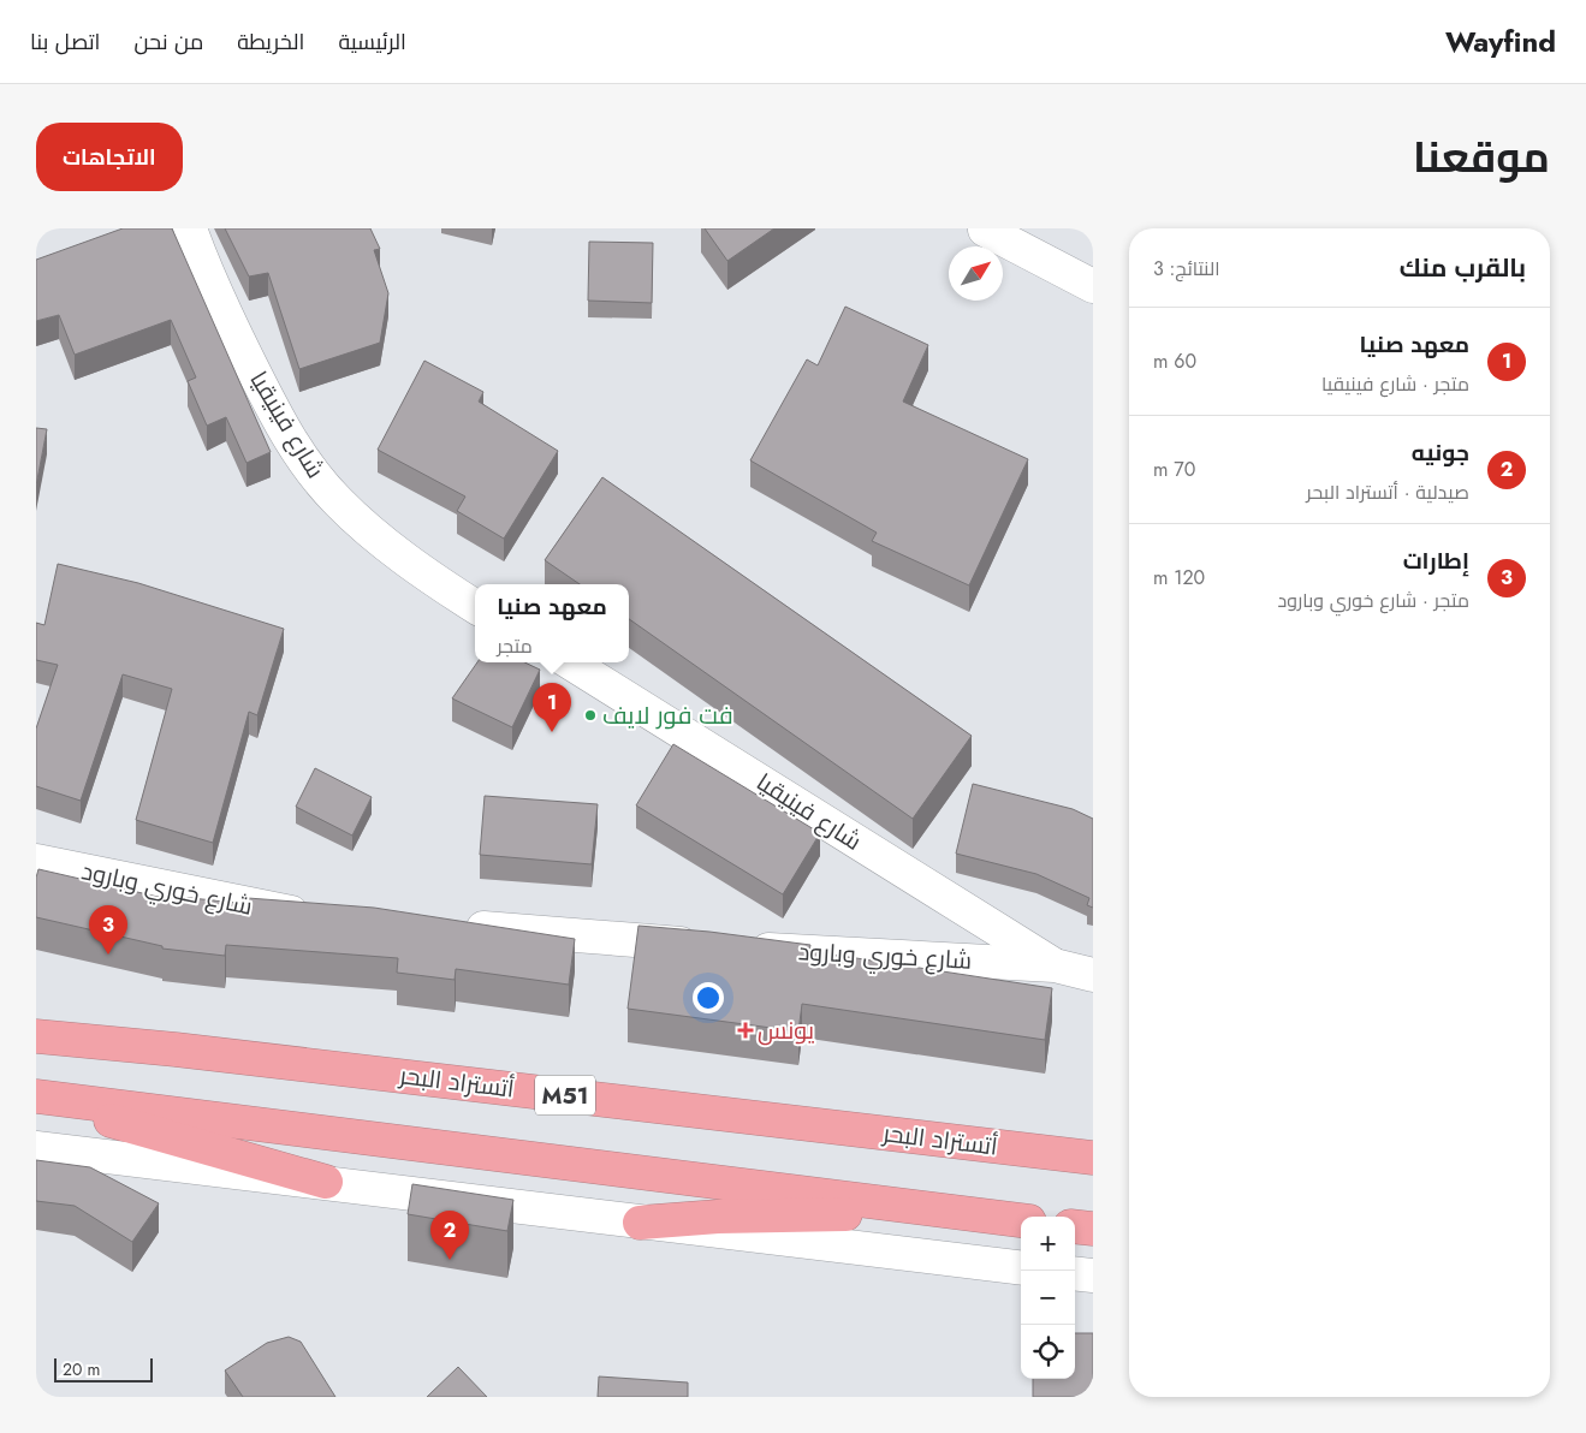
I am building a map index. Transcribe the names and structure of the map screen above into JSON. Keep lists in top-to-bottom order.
{
  "streets": {
    "highway": ["أتستراد البحر", "M51"],
    "street": ["شارع فينيقيا", "شارع خوري وبارود"]
  },
  "crossings": [
    ["شارع فينيقيا", "شارع خوري وبارود"]
  ],
  "places": {
    "other": ["فت فور لايف"],
    "health": ["يونس"]
  },
  "scale_bar": "20 m",
  "north": "top right",
  "page": {
    "header": "Wayfind",
    "nav": [
      "الرئيسية",
      "الخريطة",
      "من نحن",
      "اتصل بنا"
    ],
    "title": "موقعنا",
    "buttons": "الاتجاهات",
    "heading": ["بالقرب منك", "النتائج: 3"],
    "list": [
      {
        "mark": "1",
        "name": "معهد صنيا",
        "note": "متجر · شارع فينيقيا",
        "value": "60 m"
      },
      {
        "mark": "2",
        "name": "جونيه",
        "note": "صيدلية · أتستراد البحر",
        "value": "70 m"
      },
      {
        "mark": "3",
        "name": "إطارات",
        "note": "متجر · شارع خوري وبارود",
        "value": "120 m"
      }
    ],
    "popup": ["معهد صنيا", "متجر"],
    "pins": ["1", "3", "2"],
    "map_buttons": ["+", "−"],
    "scale": "20 m"
  }
}
